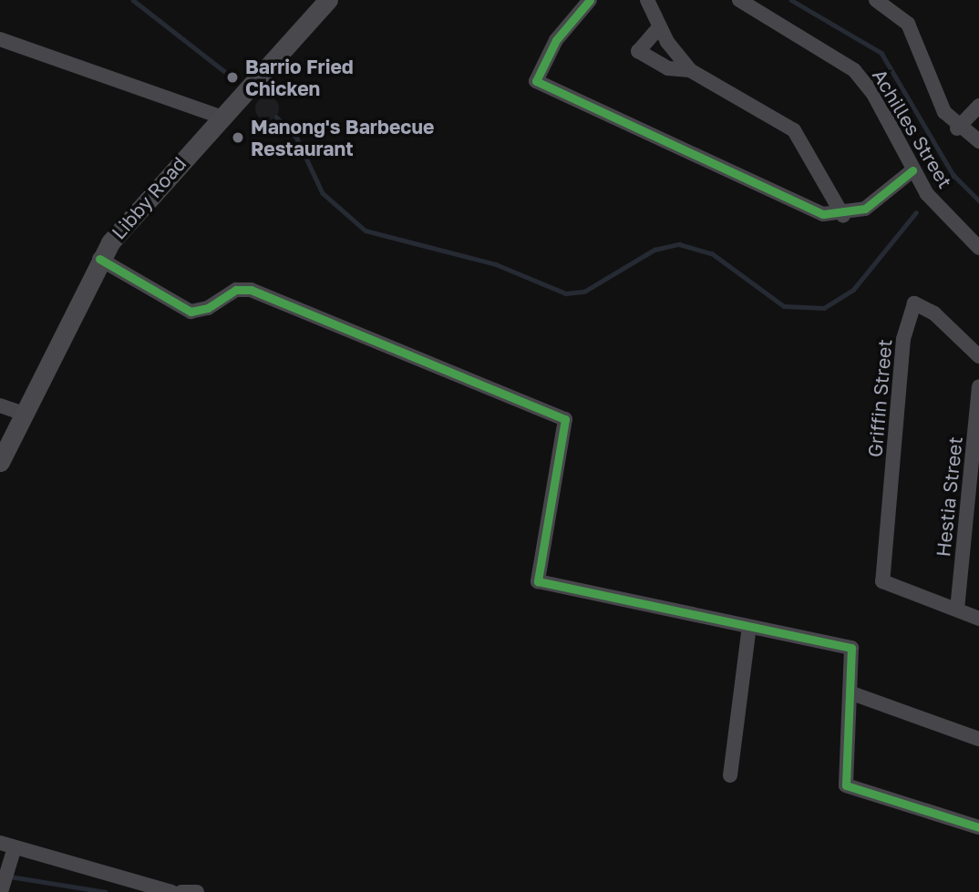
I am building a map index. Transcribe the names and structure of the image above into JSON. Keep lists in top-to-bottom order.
{
  "streets": {
    "main road": ["Libby Road"],
    "street": ["Achilles Street", "Griffin Street", "Hestia Street"]
  },
  "crossings": [
    ["Griffin Street", "Hestia Street"]
  ],
  "places": ["Barrio Fried Chicken", "Manong's Barbecue Restaurant"]
}
